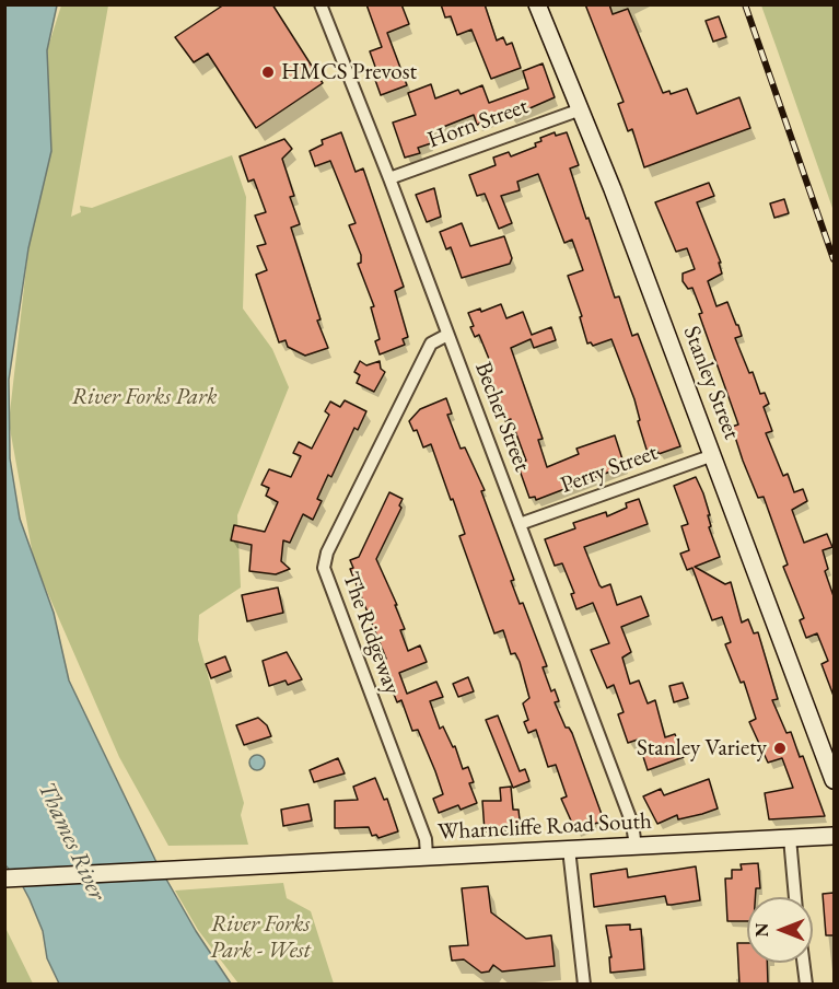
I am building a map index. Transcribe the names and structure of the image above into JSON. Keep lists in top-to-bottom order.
{
  "streets": {
    "main road": ["Stanley Street", "Wharncliffe Road South"],
    "street": [
      "Horn Street",
      "Becher Street",
      "Perry Street",
      "The Ridgeway"
    ]
  },
  "crossings": [
    ["Horn Street", "Stanley Street"],
    ["Horn Street", "Becher Street"],
    ["Stanley Street", "Perry Street"],
    ["Becher Street", "Perry Street"],
    ["Becher Street", "The Ridgeway"],
    ["Becher Street", "Wharncliffe Road South"],
    ["The Ridgeway", "Wharncliffe Road South"]
  ],
  "water": ["Thames River"],
  "parks": ["River Forks Park", "River Forks Park - West"],
  "places": ["HMCS Prevost", "Stanley Variety"],
  "north": "left"
}
